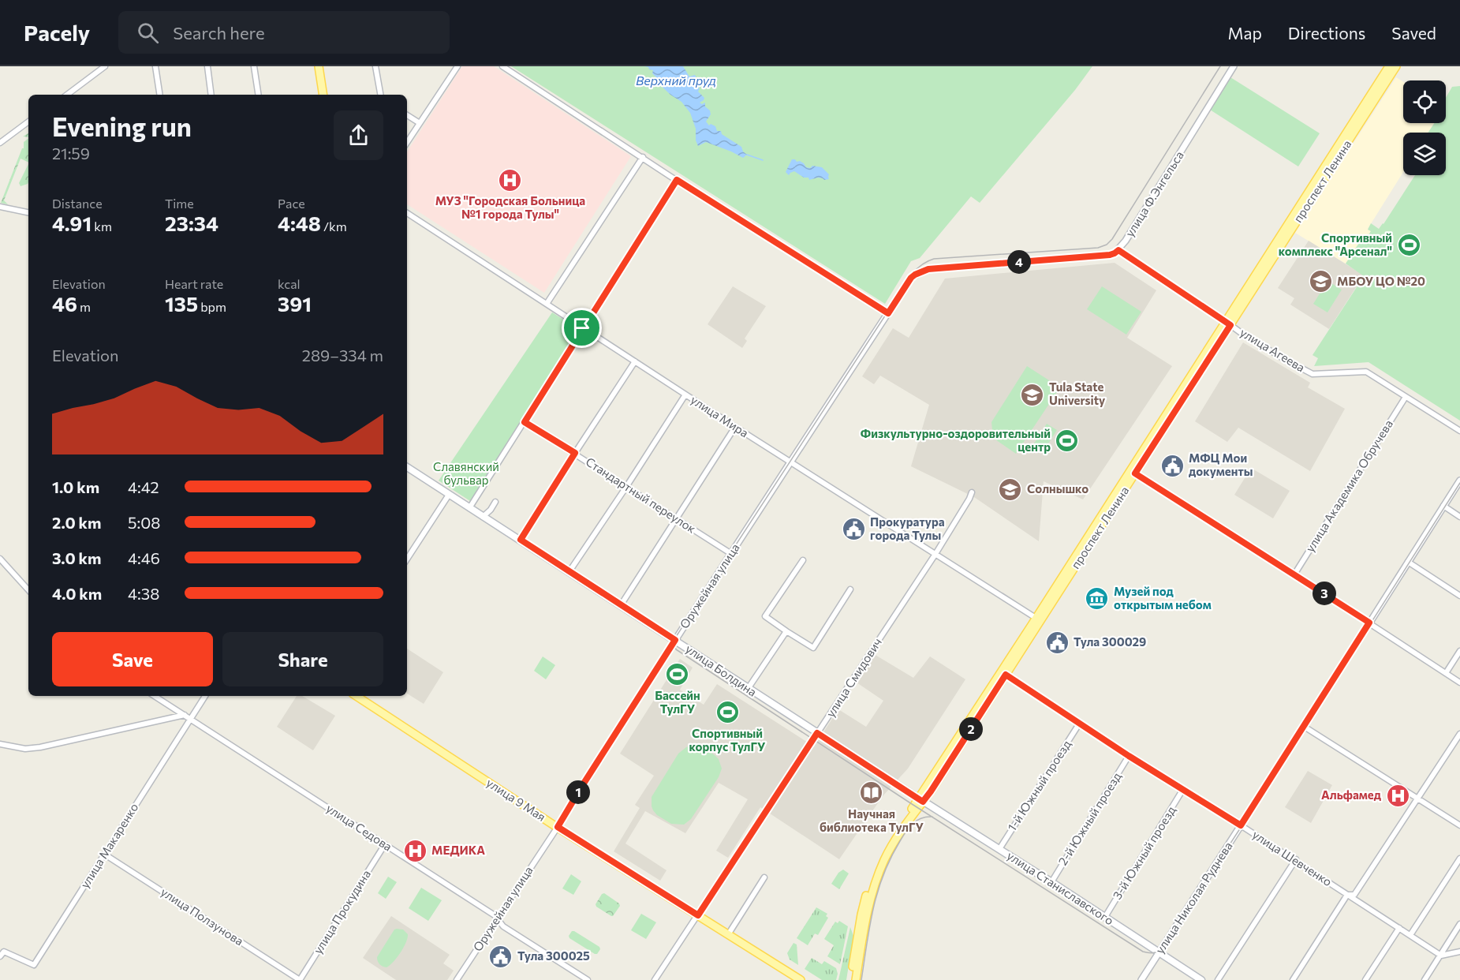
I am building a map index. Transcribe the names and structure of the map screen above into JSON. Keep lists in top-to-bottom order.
{
  "streets": {
    "main road": [
      "проспект Ленина",
      "улица Болдина",
      "улица 9 Мая",
      "улица Станиславского"
    ],
    "street": [
      "улица Ф.Энгельса",
      "улица Агеева",
      "улица Мира",
      "улица Академика Обручева",
      "Стандартный переулок",
      "Оружейная улица",
      "улица Смидович",
      "1-й Южный проезд",
      "2-й Южный проезд",
      "улица Седова",
      "улица Макаренко",
      "3-й Южный проезд",
      "улица Шевченко",
      "улица Николая Руднева",
      "улица Прокудина",
      "улица Ползунова"
    ]
  },
  "crossings": [
    ["проспект Ленина", "улица Агеева"],
    ["проспект Ленина", "улица Мира"],
    ["проспект Ленина", "улица Болдина"],
    ["проспект Ленина", "улица Шевченко"],
    ["проспект Ленина", "улица Станиславского"],
    ["улица Ф.Энгельса", "улица Агеева"],
    ["улица Ф.Энгельса", "Оружейная улица"],
    ["улица Агеева", "улица Академика Обручева"],
    ["улица Мира", "Оружейная улица"],
    ["улица Мира", "улица Смидович"],
    ["Стандартный переулок", "Оружейная улица"],
    ["Оружейная улица", "улица Болдина"],
    ["Оружейная улица", "улица 9 Мая"],
    ["Оружейная улица", "улица Седова"],
    ["улица Болдина", "улица Смидович"],
    ["улица Болдина", "улица Станиславского"],
    ["улица Смидович", "улица 9 Мая"],
    ["1-й Южный проезд", "улица Шевченко"],
    ["1-й Южный проезд", "улица Станиславского"],
    ["2-й Южный проезд", "улица Шевченко"],
    ["2-й Южный проезд", "улица Станиславского"],
    ["улица Седова", "улица Макаренко"],
    ["улица Седова", "улица Прокудина"],
    ["улица Макаренко", "улица Ползунова"],
    ["3-й Южный проезд", "улица Шевченко"],
    ["3-й Южный проезд", "улица Станиславского"],
    ["улица Шевченко", "улица Николая Руднева"],
    ["улица Станиславского", "улица Николая Руднева"],
    ["улица Прокудина", "улица Ползунова"]
  ],
  "water": ["Верхний пруд"],
  "parks": ["Славянский бульвар"],
  "places": {
    "hospital": ["МУЗ \"Городская Больница №1 города Тулы\"", "Альфамед", "МЕДИКА"],
    "sports": [
      "Спортивный комплекс \"Арсенал\"",
      "Физкультурно-оздоровительный центр",
      "Бассейн ТулГУ",
      "Спортивный корпус ТулГУ"
    ],
    "school or university": ["МБОУ ЦО №20", "Tula State University", "Солнышко"],
    "public building": [
      "МФЦ Мои документы",
      "Прокуратура города Тулы",
      "Тула 300029",
      "Тула 300025"
    ],
    "museum": ["Музей под открытым небом"],
    "library": ["Научная библиотека ТулГУ"]
  },
  "page": {
    "header": "Pacely",
    "search": "Search here",
    "nav": ["Map", "Directions", "Saved"],
    "heading": ["Evening run", "21:59"],
    "stats": [
      ["Distance", "4.91 km"],
      ["Time", "23:34"],
      ["Pace", "4:48 /km"],
      ["Elevation", "46 m"],
      ["Heart rate", "135 bpm"],
      ["kcal", "391"]
    ],
    "pins": [
      "4",
      "3",
      "2",
      "1"
    ],
    "chart": ["Elevation", "289–334 m"],
    "list": [
      {
        "name": "1.0 km",
        "note": "4:42"
      },
      {
        "name": "2.0 km",
        "note": "5:08"
      },
      {
        "name": "3.0 km",
        "note": "4:46"
      },
      {
        "name": "4.0 km",
        "note": "4:38"
      }
    ],
    "buttons": ["Save", "Share"]
  }
}
